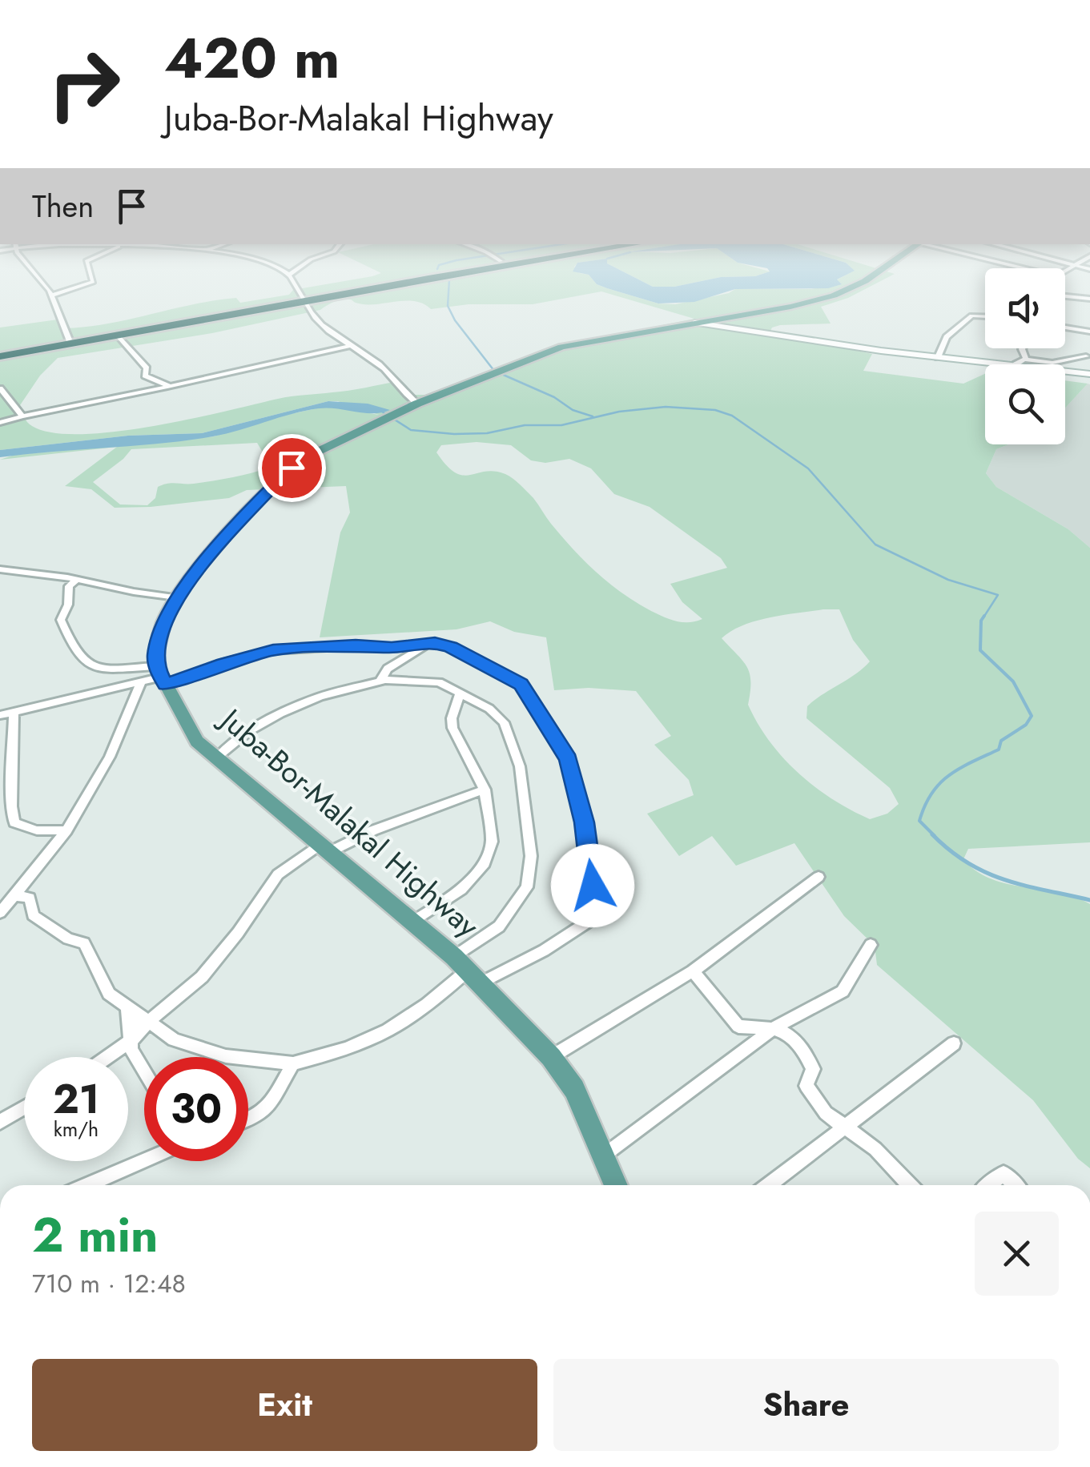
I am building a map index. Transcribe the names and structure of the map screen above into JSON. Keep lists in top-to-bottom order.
{
  "streets": {
    "main road": ["Juba-Bor-Malakal Highway"]
  },
  "page": {
    "turn": ["420 m", "Juba-Bor-Malakal Highway"],
    "then": "Then",
    "speed": "21 km/h",
    "limit": "30",
    "heading": ["2 min", "710 m · 12:48"],
    "buttons": ["Exit", "Share"]
  }
}
